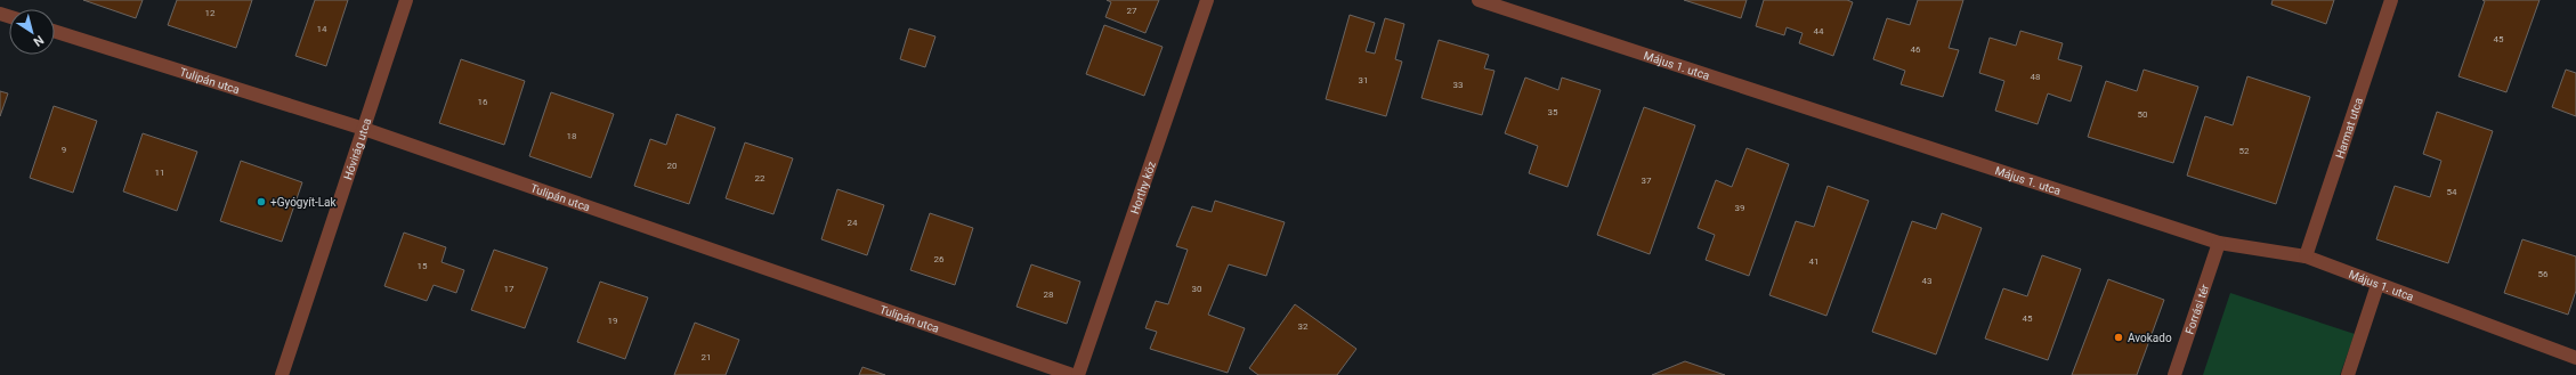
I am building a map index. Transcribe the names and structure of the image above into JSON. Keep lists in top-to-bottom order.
{
  "streets": {
    "street": [
      "Május 1. utca",
      "Tulipán utca",
      "Harmat utca",
      "Hóvirág utca",
      "Horthy köz",
      "Forrási tér"
    ]
  },
  "crossings": [
    ["Május 1. utca", "Harmat utca"],
    ["Május 1. utca", "Forrási tér"],
    ["Tulipán utca", "Hóvirág utca"]
  ],
  "places": ["+Gyógyít-Lak", "Avokado"],
  "house_numbers": [
    "27",
    "12",
    "14",
    "44",
    "45",
    "46",
    "48",
    "31",
    "33",
    "16",
    "35",
    "50",
    "18",
    "9",
    "52",
    "20",
    "11",
    "22",
    "37",
    "54",
    "39",
    "24",
    "26",
    "41",
    "15",
    "56",
    "43",
    "17",
    "30",
    "28",
    "45",
    "19",
    "32",
    "21"
  ],
  "north": "bottom right"
}
